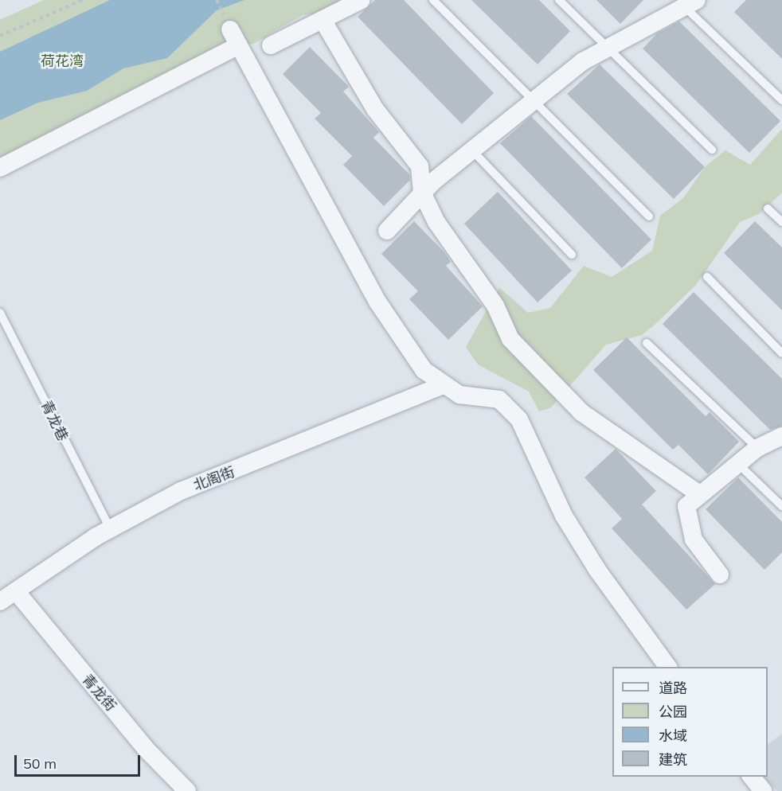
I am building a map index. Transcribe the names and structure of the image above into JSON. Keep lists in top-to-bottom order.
{
  "streets": {
    "street": ["北阁街", "青龙街"],
    "lane": ["青龙巷"]
  },
  "crossings": [
    ["青龙巷", "北阁街"],
    ["北阁街", "青龙街"]
  ],
  "parks": ["荷花湾"],
  "legend": [
    "道路",
    "公园",
    "水域",
    "建筑"
  ],
  "scale_bar": "50 m"
}
